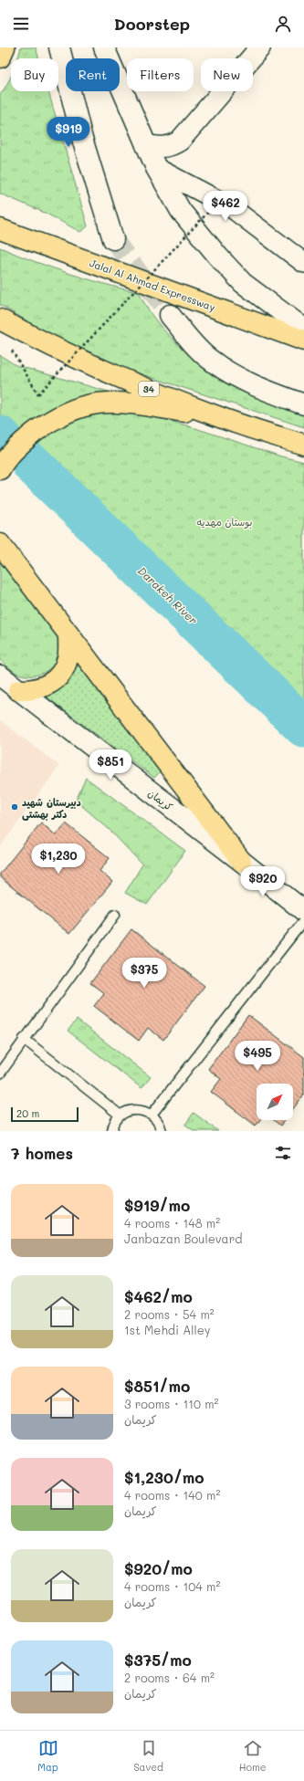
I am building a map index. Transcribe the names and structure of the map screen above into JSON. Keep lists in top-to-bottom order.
{
  "streets": {
    "highway": ["Jalal Al Ahmad Expressway", "34"],
    "main road": ["کریمان"]
  },
  "water": ["Darakeh River"],
  "parks": ["بوستان مهدیه"],
  "places": ["دبیرستان شهید دکتر بهشتی"],
  "scale_bar": "20 m",
  "north": "top right",
  "page": {
    "header": "Doorstep",
    "chip": [
      "Buy",
      "Rent",
      "Filters",
      "New"
    ],
    "price": [
      "$919",
      "$462",
      "$851",
      "$1,230",
      "$920",
      "$375",
      "$495"
    ],
    "scale": "20 m",
    "heading": "7 homes",
    "list": [
      {
        "name": "$919/mo",
        "note": "4 rooms · 148 m² · Janbazan Boulevard"
      },
      {
        "name": "$462/mo",
        "note": "2 rooms · 54 m² · 1st Mehdi Alley"
      },
      {
        "name": "$851/mo",
        "note": "3 rooms · 110 m² · کریمان"
      },
      {
        "name": "$1,230/mo",
        "note": "4 rooms · 140 m² · کریمان"
      },
      {
        "name": "$920/mo",
        "note": "4 rooms · 104 m² · کریمان"
      },
      {
        "name": "$375/mo",
        "note": "2 rooms · 64 m² · کریمان"
      }
    ],
    "tabs": ["Map", "Saved", "Home"]
  }
}
